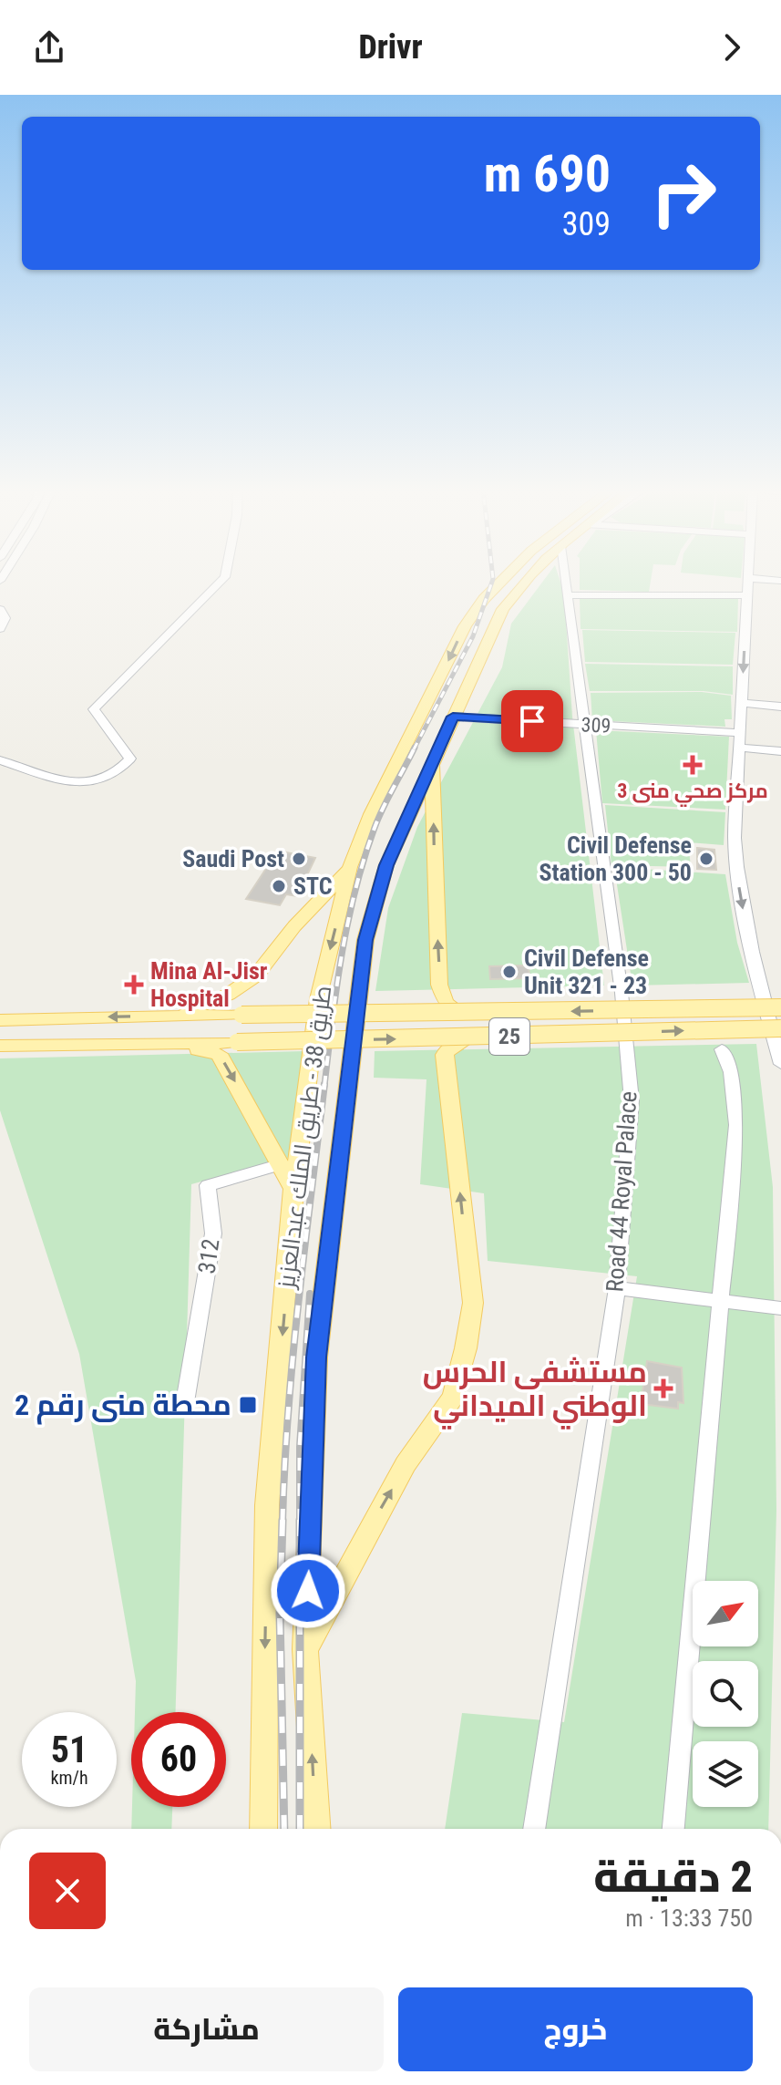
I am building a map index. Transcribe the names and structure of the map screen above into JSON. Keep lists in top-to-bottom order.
{
  "streets": {
    "main road": ["25", "طريق 38 - طريق الملك عبدالعزيز"],
    "street": ["309", "Road 44 Royal Palace", "312"]
  },
  "crossings": [
    ["309", "طريق 38 - طريق الملك عبدالعزيز"],
    ["309", "Road 44 Royal Palace"]
  ],
  "places": {
    "health": ["مركز صحي منى 3", "Mina Al-Jisr Hospital", "مستشفى الحرس الوطني الميداني"],
    "other": [
      "Saudi Post",
      "Civil Defense Station 300 - 50",
      "STC",
      "Civil Defense Unit 321 - 23"
    ],
    "transit": ["محطة منى رقم 2"]
  },
  "north": "top right",
  "page": {
    "header": "Drivr",
    "turn": ["690 m", "309"],
    "speed": "51 km/h",
    "limit": "60",
    "heading": ["2 دقيقة", "750 m · 13:33"],
    "buttons": ["خروج", "مشاركة"]
  }
}
